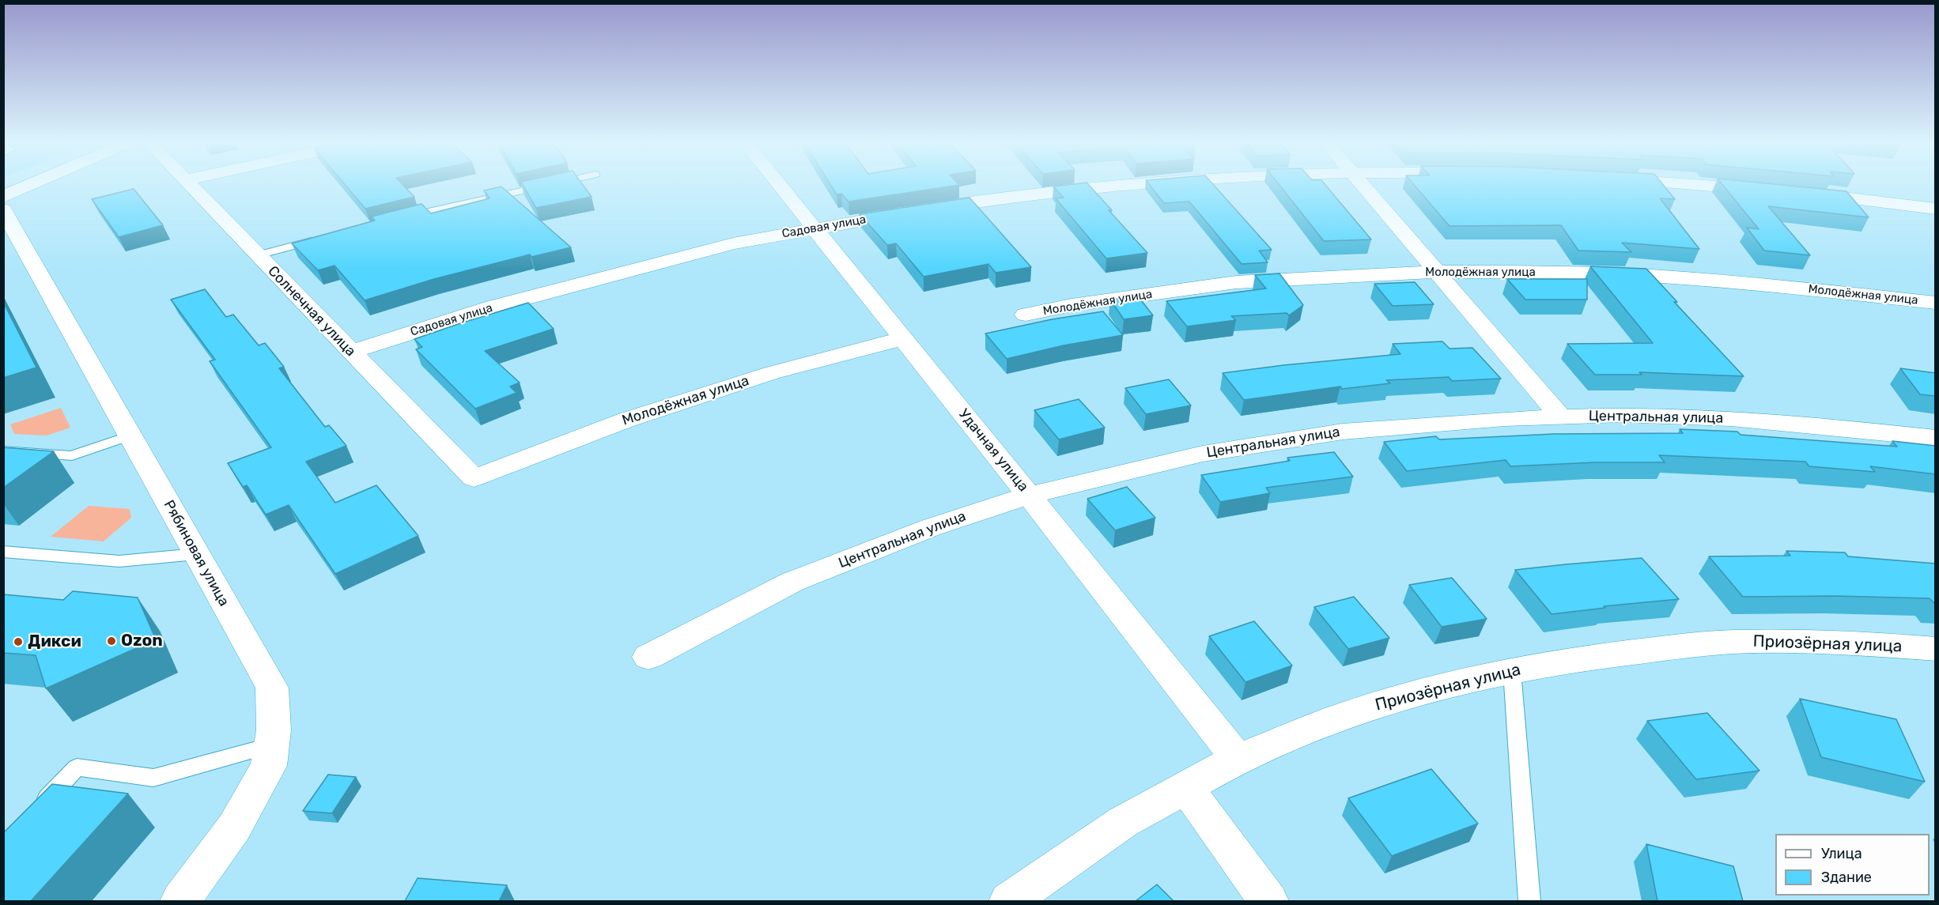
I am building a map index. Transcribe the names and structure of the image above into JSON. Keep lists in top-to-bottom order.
{
  "streets": {
    "street": [
      "Садовая улица",
      "Молодёжная улица",
      "Солнечная улица",
      "Центральная улица",
      "Удачная улица",
      "Рябиновая улица",
      "Приозёрная улица"
    ]
  },
  "crossings": [
    ["Садовая улица", "Солнечная улица"],
    ["Садовая улица", "Удачная улица"],
    ["Молодёжная улица", "Солнечная улица"],
    ["Молодёжная улица", "Удачная улица"],
    ["Центральная улица", "Удачная улица"],
    ["Удачная улица", "Приозёрная улица"]
  ],
  "places": ["Ozon", "Дикси"],
  "legend": ["Улица", "Здание"]
}
